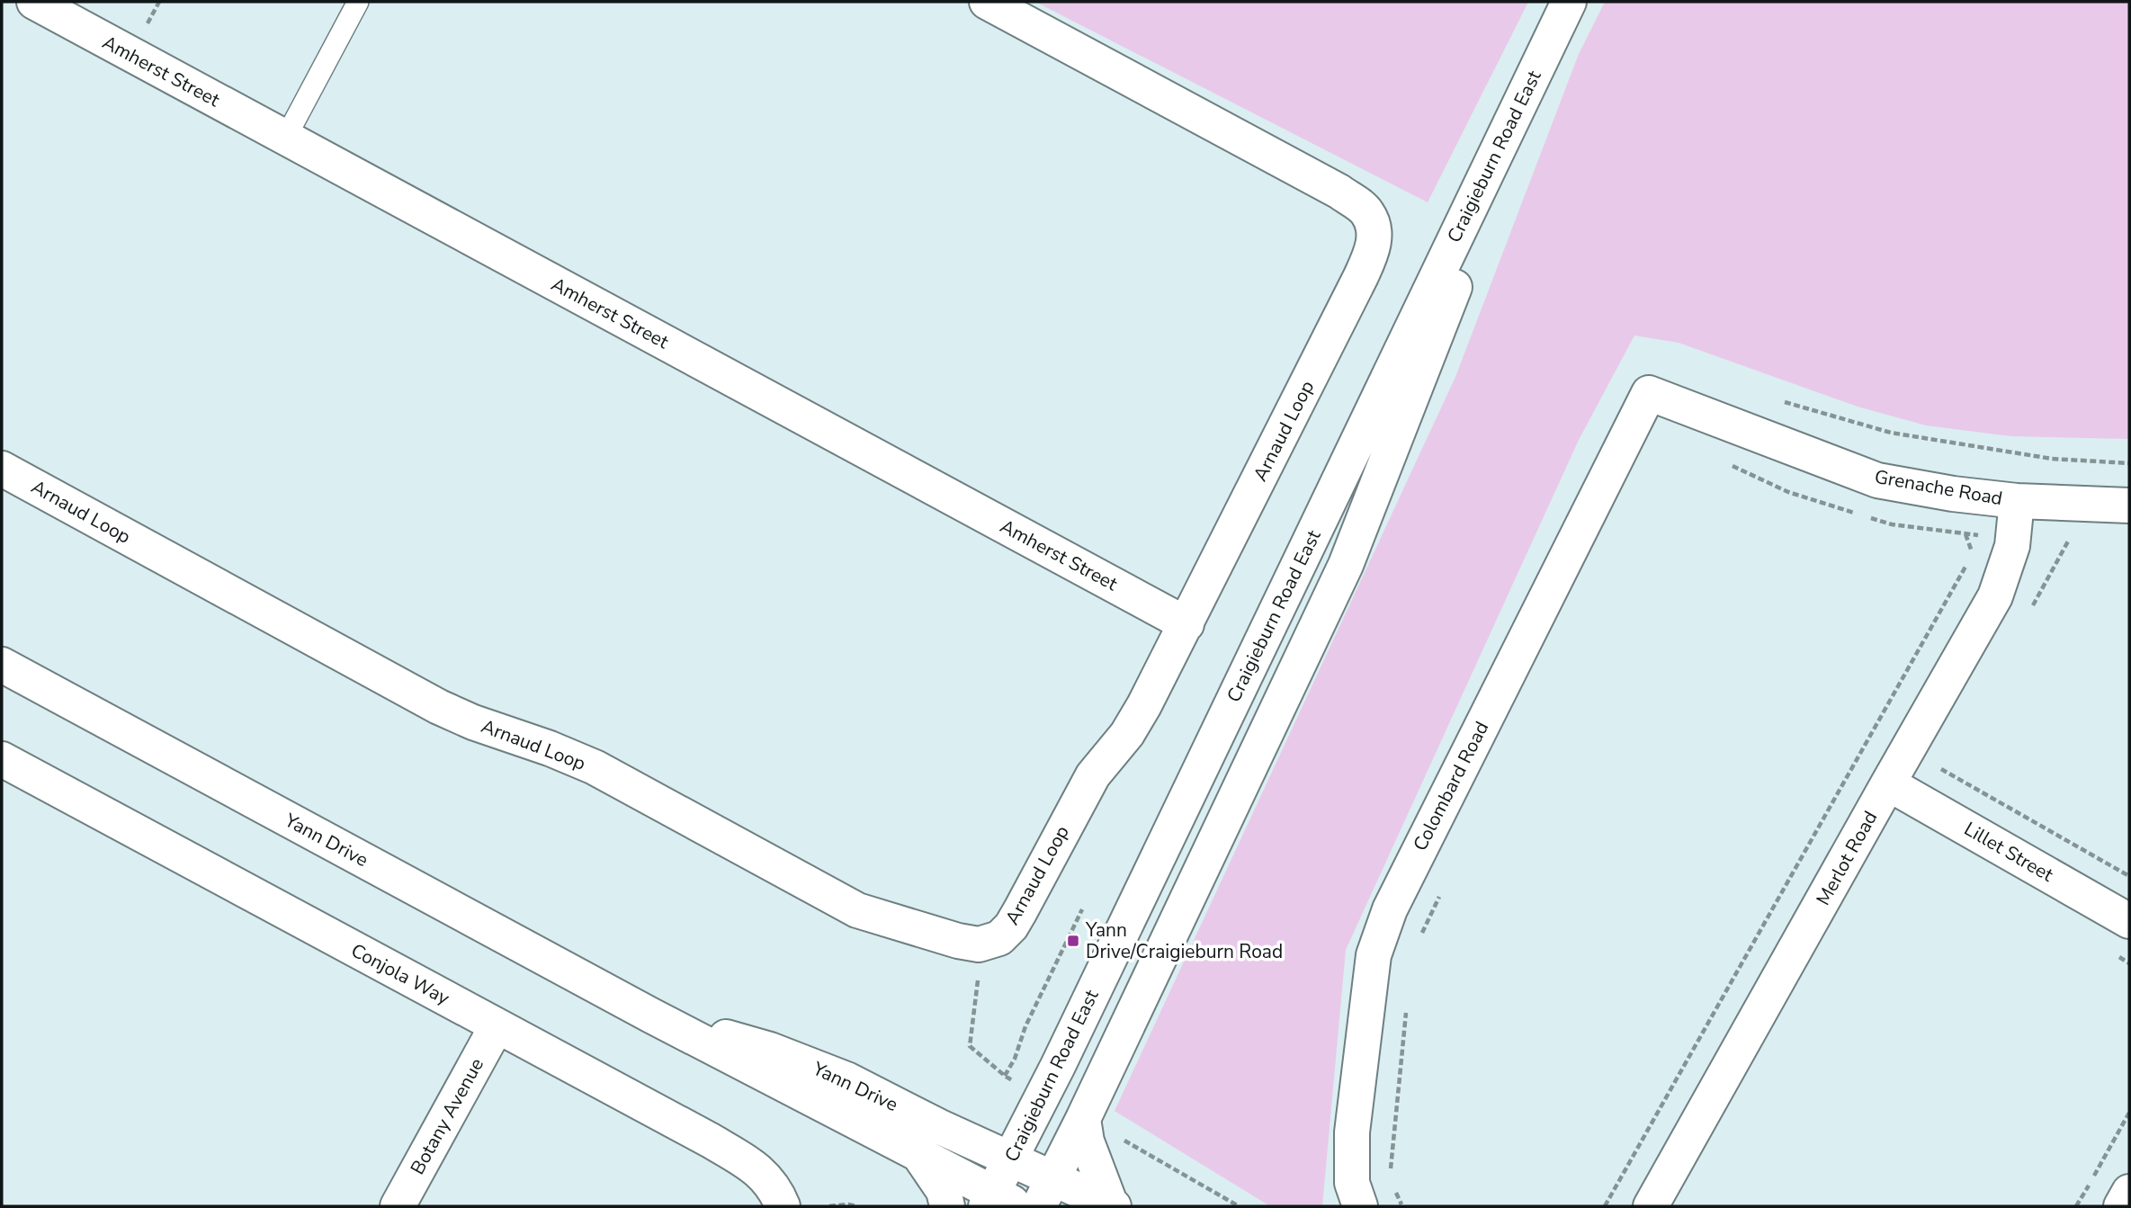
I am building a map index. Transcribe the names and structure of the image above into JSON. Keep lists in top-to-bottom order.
{
  "streets": {
    "street": [
      "Amherst Street",
      "Craigieburn Road East",
      "Arnaud Loop",
      "Grenache Road",
      "Colombard Road",
      "Yann Drive",
      "Lillet Street",
      "Merlot Road",
      "Conjola Way",
      "Botany Avenue"
    ]
  },
  "crossings": [
    ["Amherst Street", "Arnaud Loop"],
    ["Craigieburn Road East", "Yann Drive"],
    ["Grenache Road", "Colombard Road"],
    ["Grenache Road", "Merlot Road"],
    ["Lillet Street", "Merlot Road"],
    ["Conjola Way", "Botany Avenue"]
  ],
  "places": {
    "transit": ["Yann Drive/Craigieburn Road"]
  }
}
